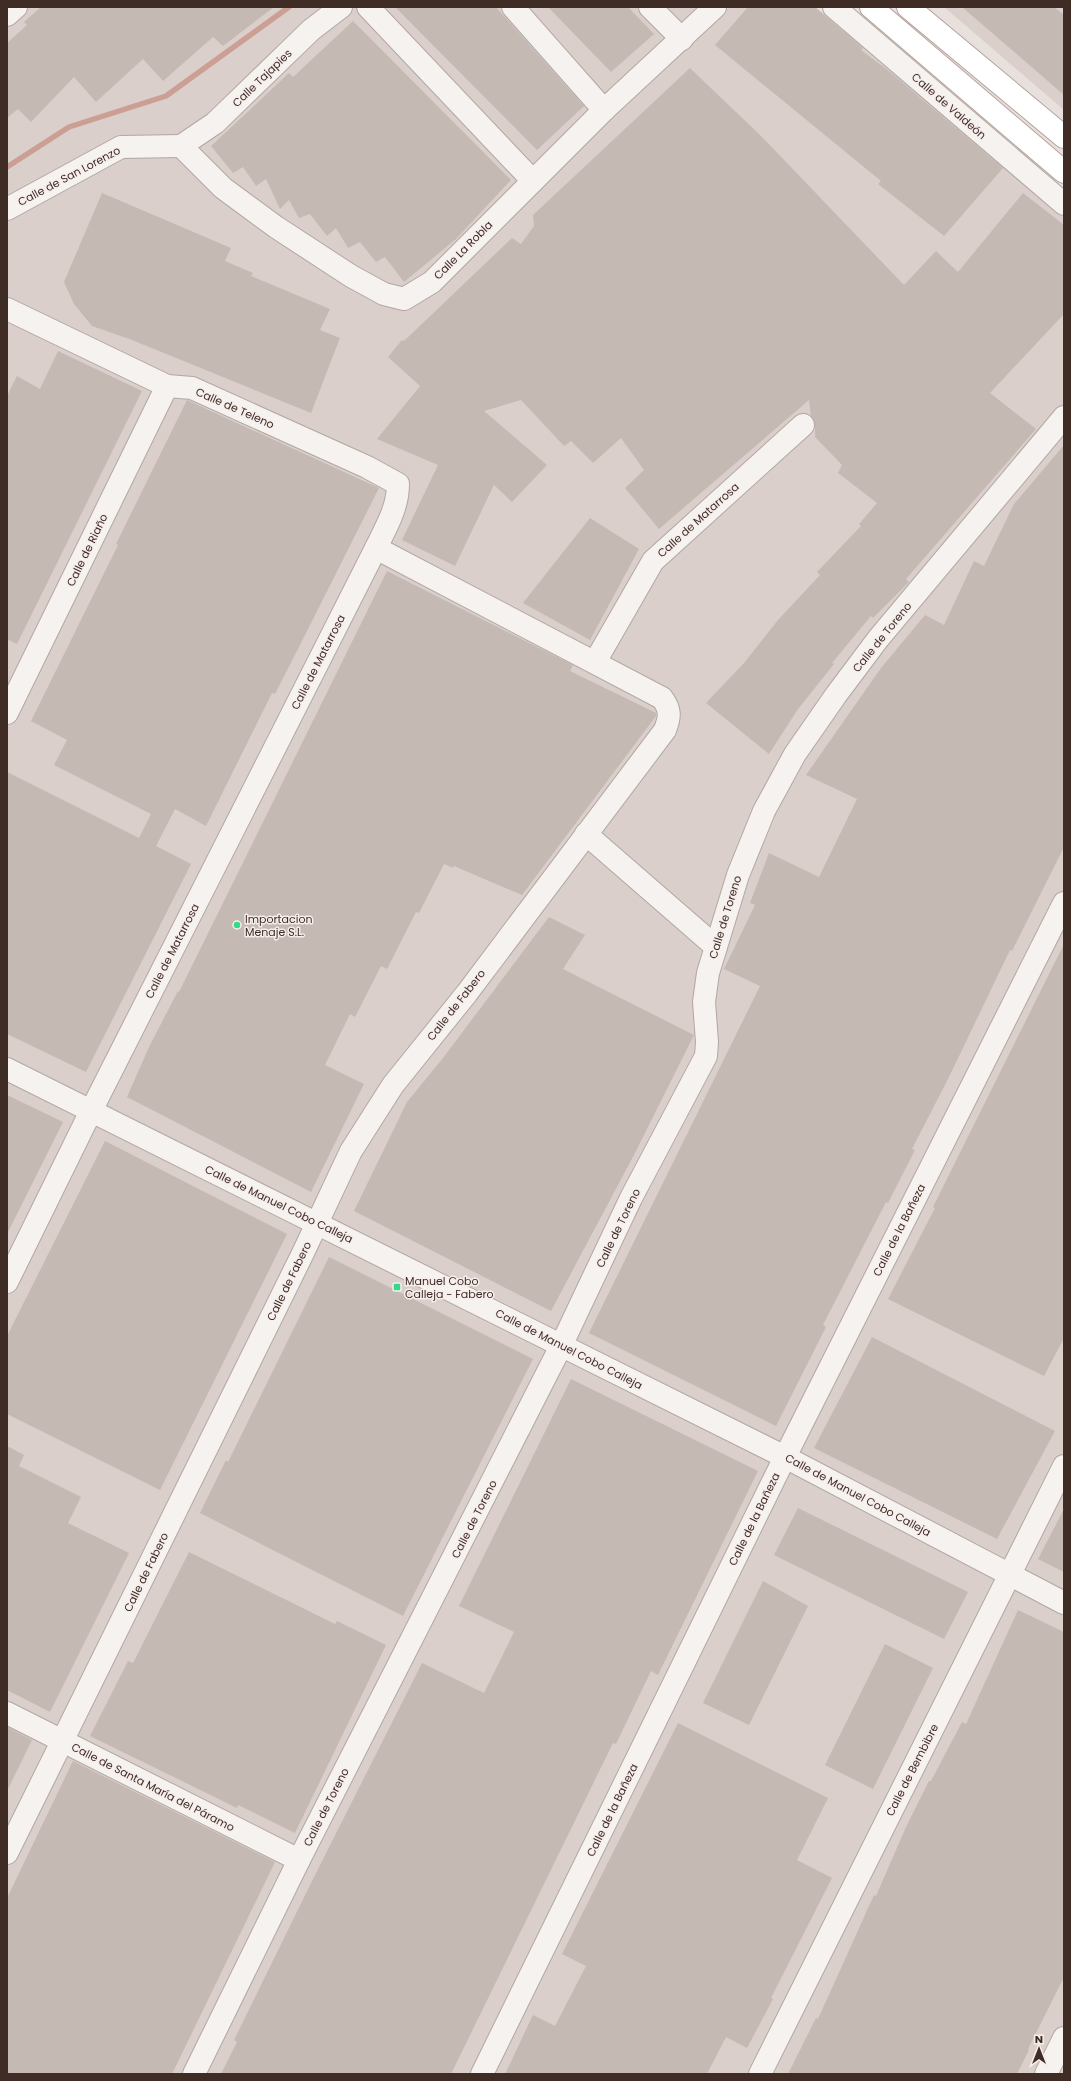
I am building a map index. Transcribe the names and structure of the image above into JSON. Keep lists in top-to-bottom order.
{
  "streets": {
    "street": [
      "Calle Tajapies",
      "Calle de Valdeón",
      "Calle de San Lorenzo",
      "Calle La Robla",
      "Calle de Teleno",
      "Calle de Matarrosa",
      "Calle de Riaño",
      "Calle de Toreno",
      "Calle de Fabero",
      "Calle de Manuel Cobo Calleja",
      "Calle de la Bañeza",
      "Calle de Bembibre",
      "Calle de Santa María del Páramo"
    ]
  },
  "crossings": [
    ["Calle Tajapies", "Calle de San Lorenzo"],
    ["Calle Tajapies", "Calle La Robla"],
    ["Calle de San Lorenzo", "Calle La Robla"],
    ["Calle de Teleno", "Calle de Matarrosa"],
    ["Calle de Teleno", "Calle de Riaño"],
    ["Calle de Matarrosa", "Calle de Fabero"],
    ["Calle de Matarrosa", "Calle de Manuel Cobo Calleja"],
    ["Calle de Toreno", "Calle de Manuel Cobo Calleja"],
    ["Calle de Toreno", "Calle de Santa María del Páramo"],
    ["Calle de Fabero", "Calle de Manuel Cobo Calleja"],
    ["Calle de Fabero", "Calle de Santa María del Páramo"],
    ["Calle de Manuel Cobo Calleja", "Calle de la Bañeza"],
    ["Calle de Manuel Cobo Calleja", "Calle de Bembibre"]
  ],
  "places": {
    "other": ["Importacion Menaje S.L."],
    "transit": ["Manuel Cobo Calleja - Fabero"]
  },
  "north": "top"
}
